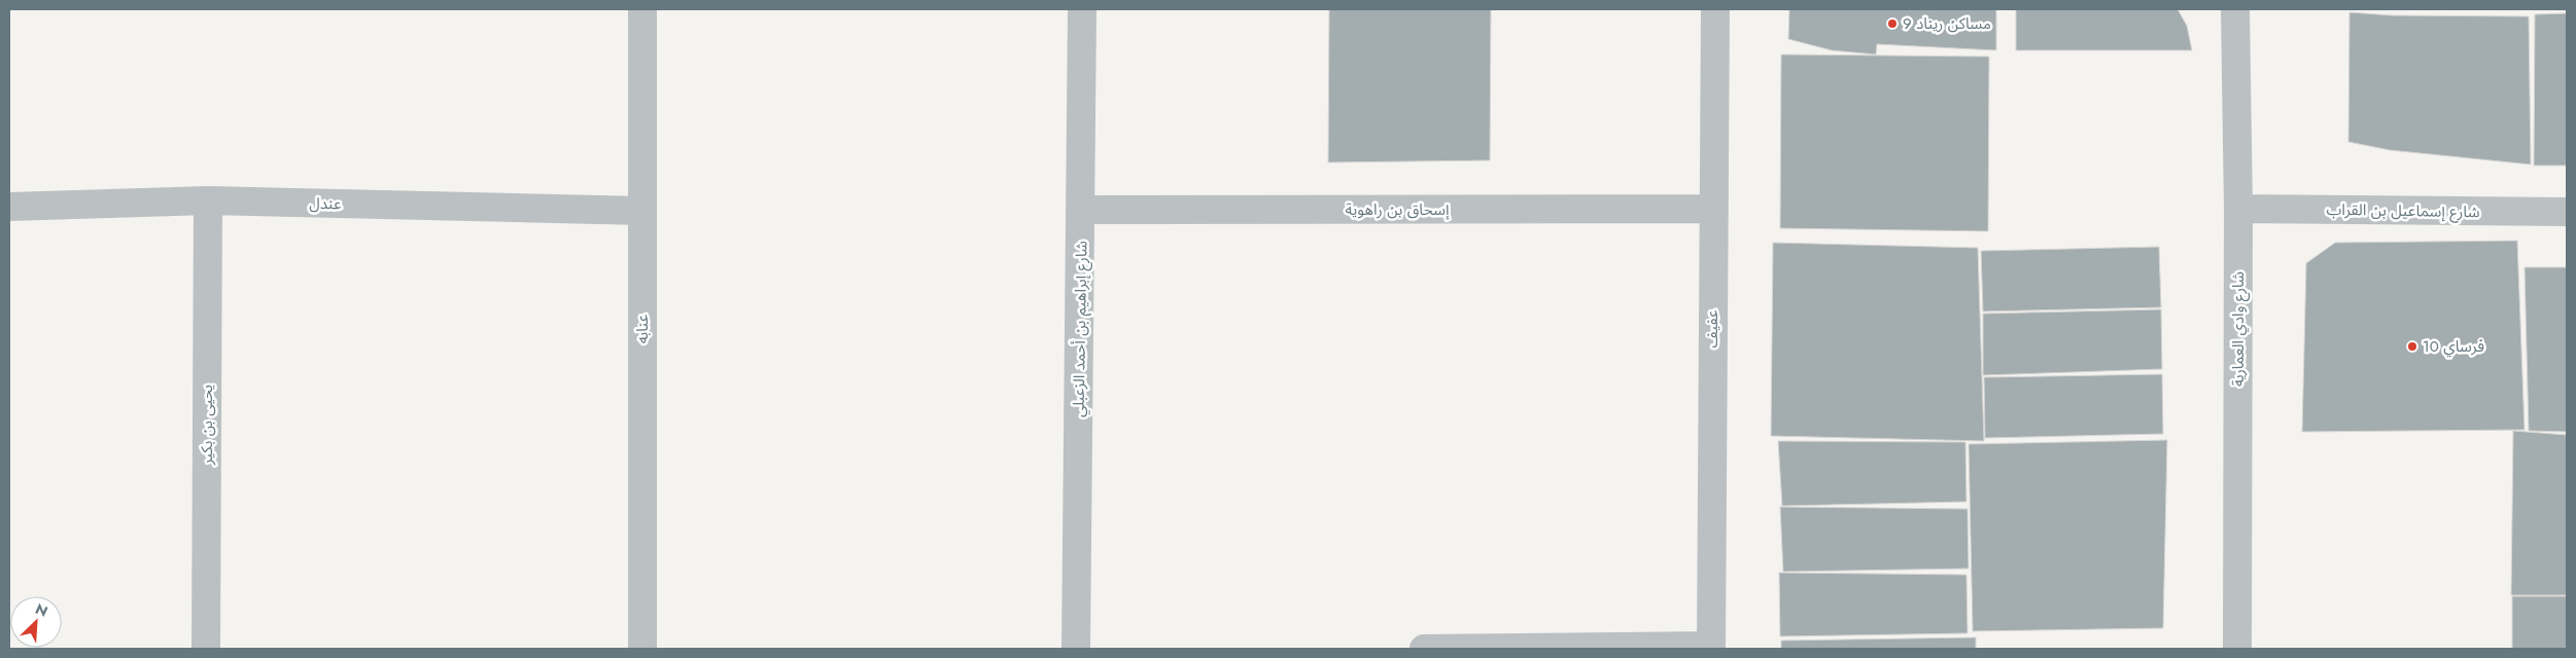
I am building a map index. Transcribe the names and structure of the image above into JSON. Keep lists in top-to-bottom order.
{
  "streets": {
    "street": [
      "عندل",
      "إسحاق بن راهوية",
      "شارع إسماعيل بن القراب",
      "عنابه",
      "شارع إبراهيم بن أحمد الزعبلي",
      "عفيف",
      "شارع وادي العمارية",
      "يحيى بن بكير"
    ]
  },
  "crossings": [
    ["عندل", "عنابه"],
    ["عندل", "يحيى بن بكير"],
    ["إسحاق بن راهوية", "شارع إبراهيم بن أحمد الزعبلي"],
    ["إسحاق بن راهوية", "عفيف"],
    ["شارع إسماعيل بن القراب", "شارع وادي العمارية"]
  ],
  "places": ["مساكن ريناد 9", "فرساي 10"],
  "north": "top right"
}
